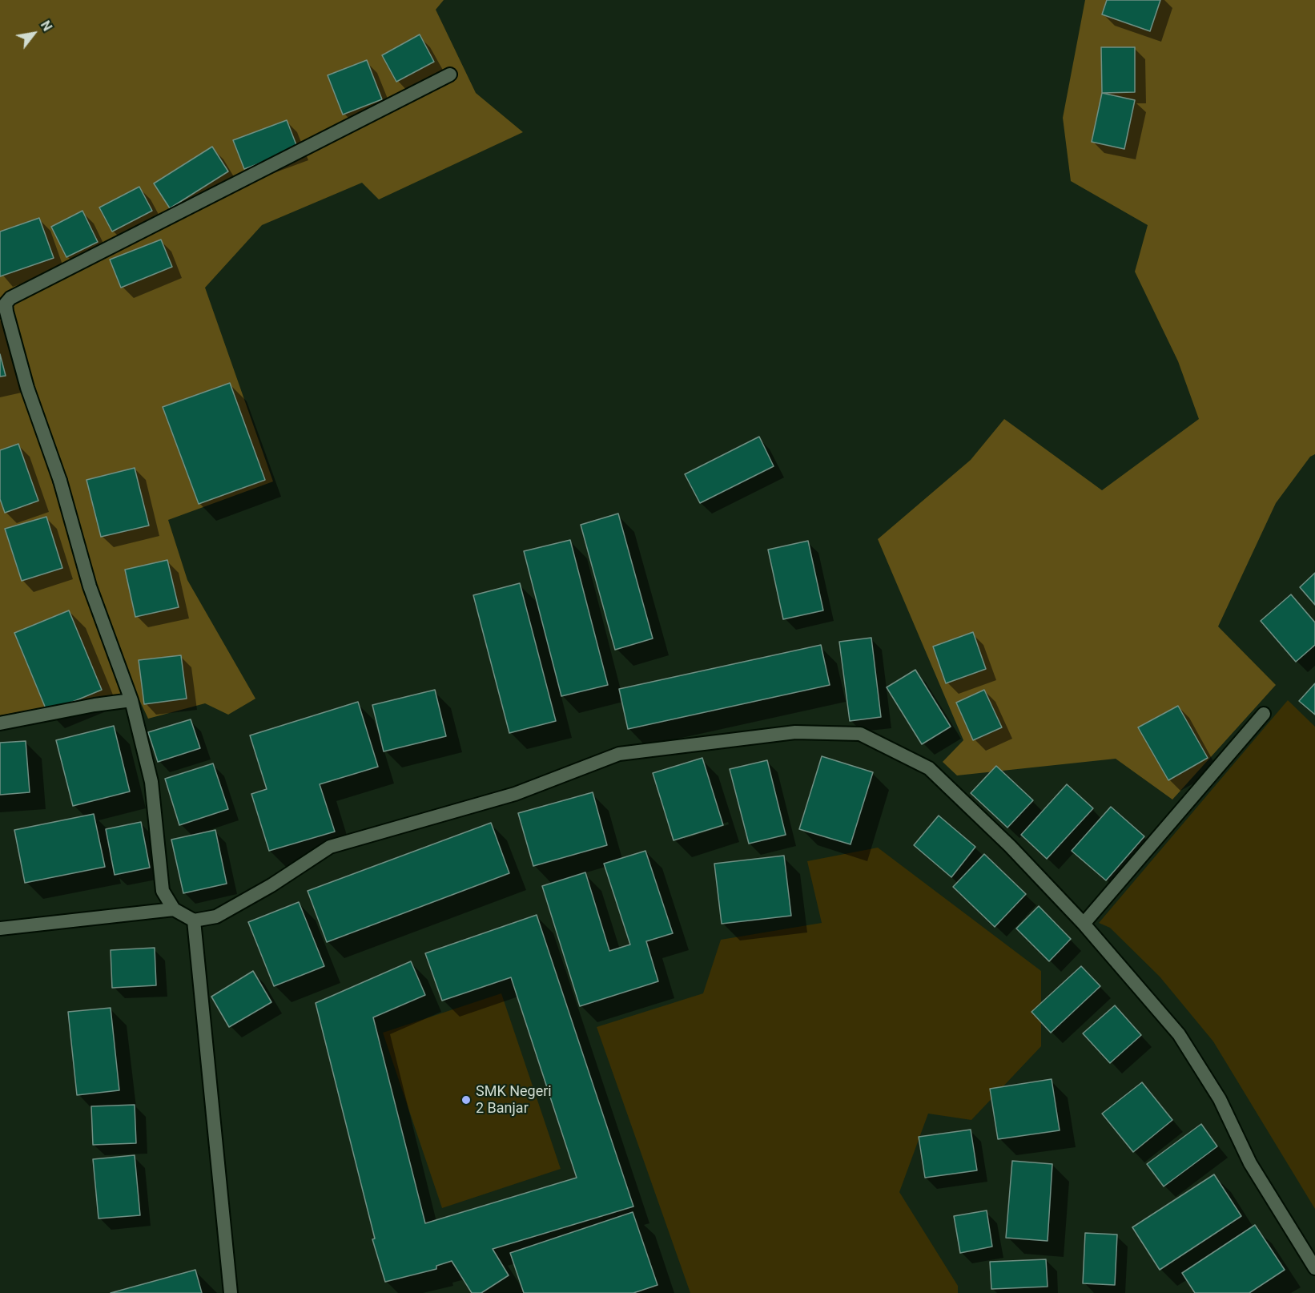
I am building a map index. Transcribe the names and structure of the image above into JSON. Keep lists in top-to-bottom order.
{
  "places": ["SMK Negeri 2 Banjar"],
  "north": "top right"
}
